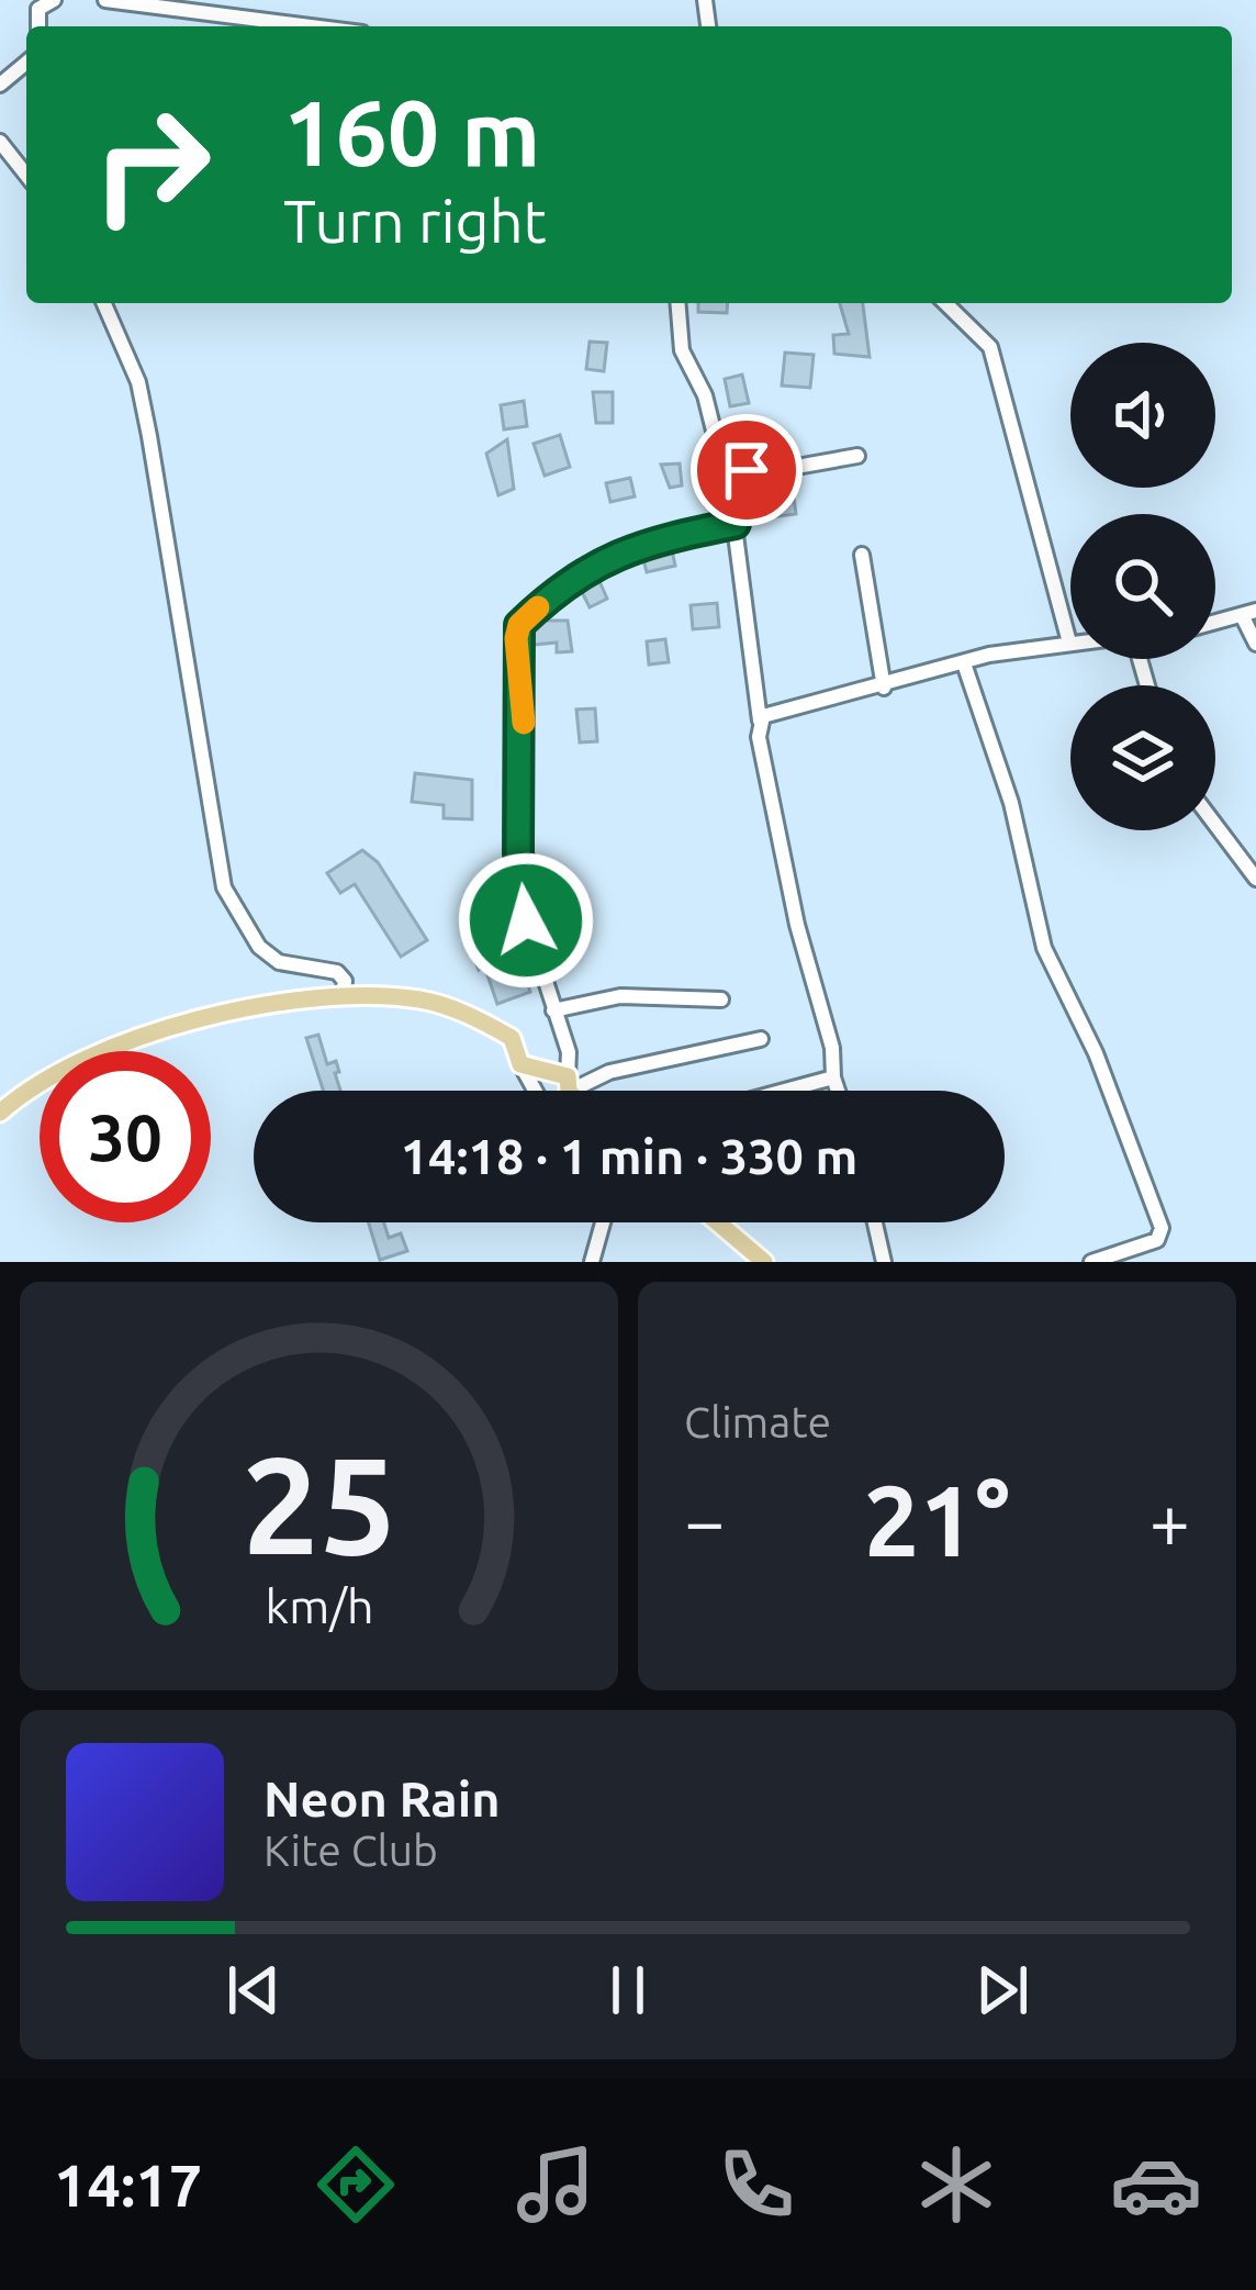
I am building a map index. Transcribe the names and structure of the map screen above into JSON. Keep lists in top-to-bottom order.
{
  "page": {
    "turn": ["160 m", "Turn right"],
    "limit": "30",
    "trip": "14:18 · 1 min · 330 m",
    "tile": "Climate",
    "heat": ["−", "21°", "+"],
    "song": ["Neon Rain", "Kite Club"],
    "tabs": "14:17",
    "gauge": ["25", "km/h"]
  }
}
